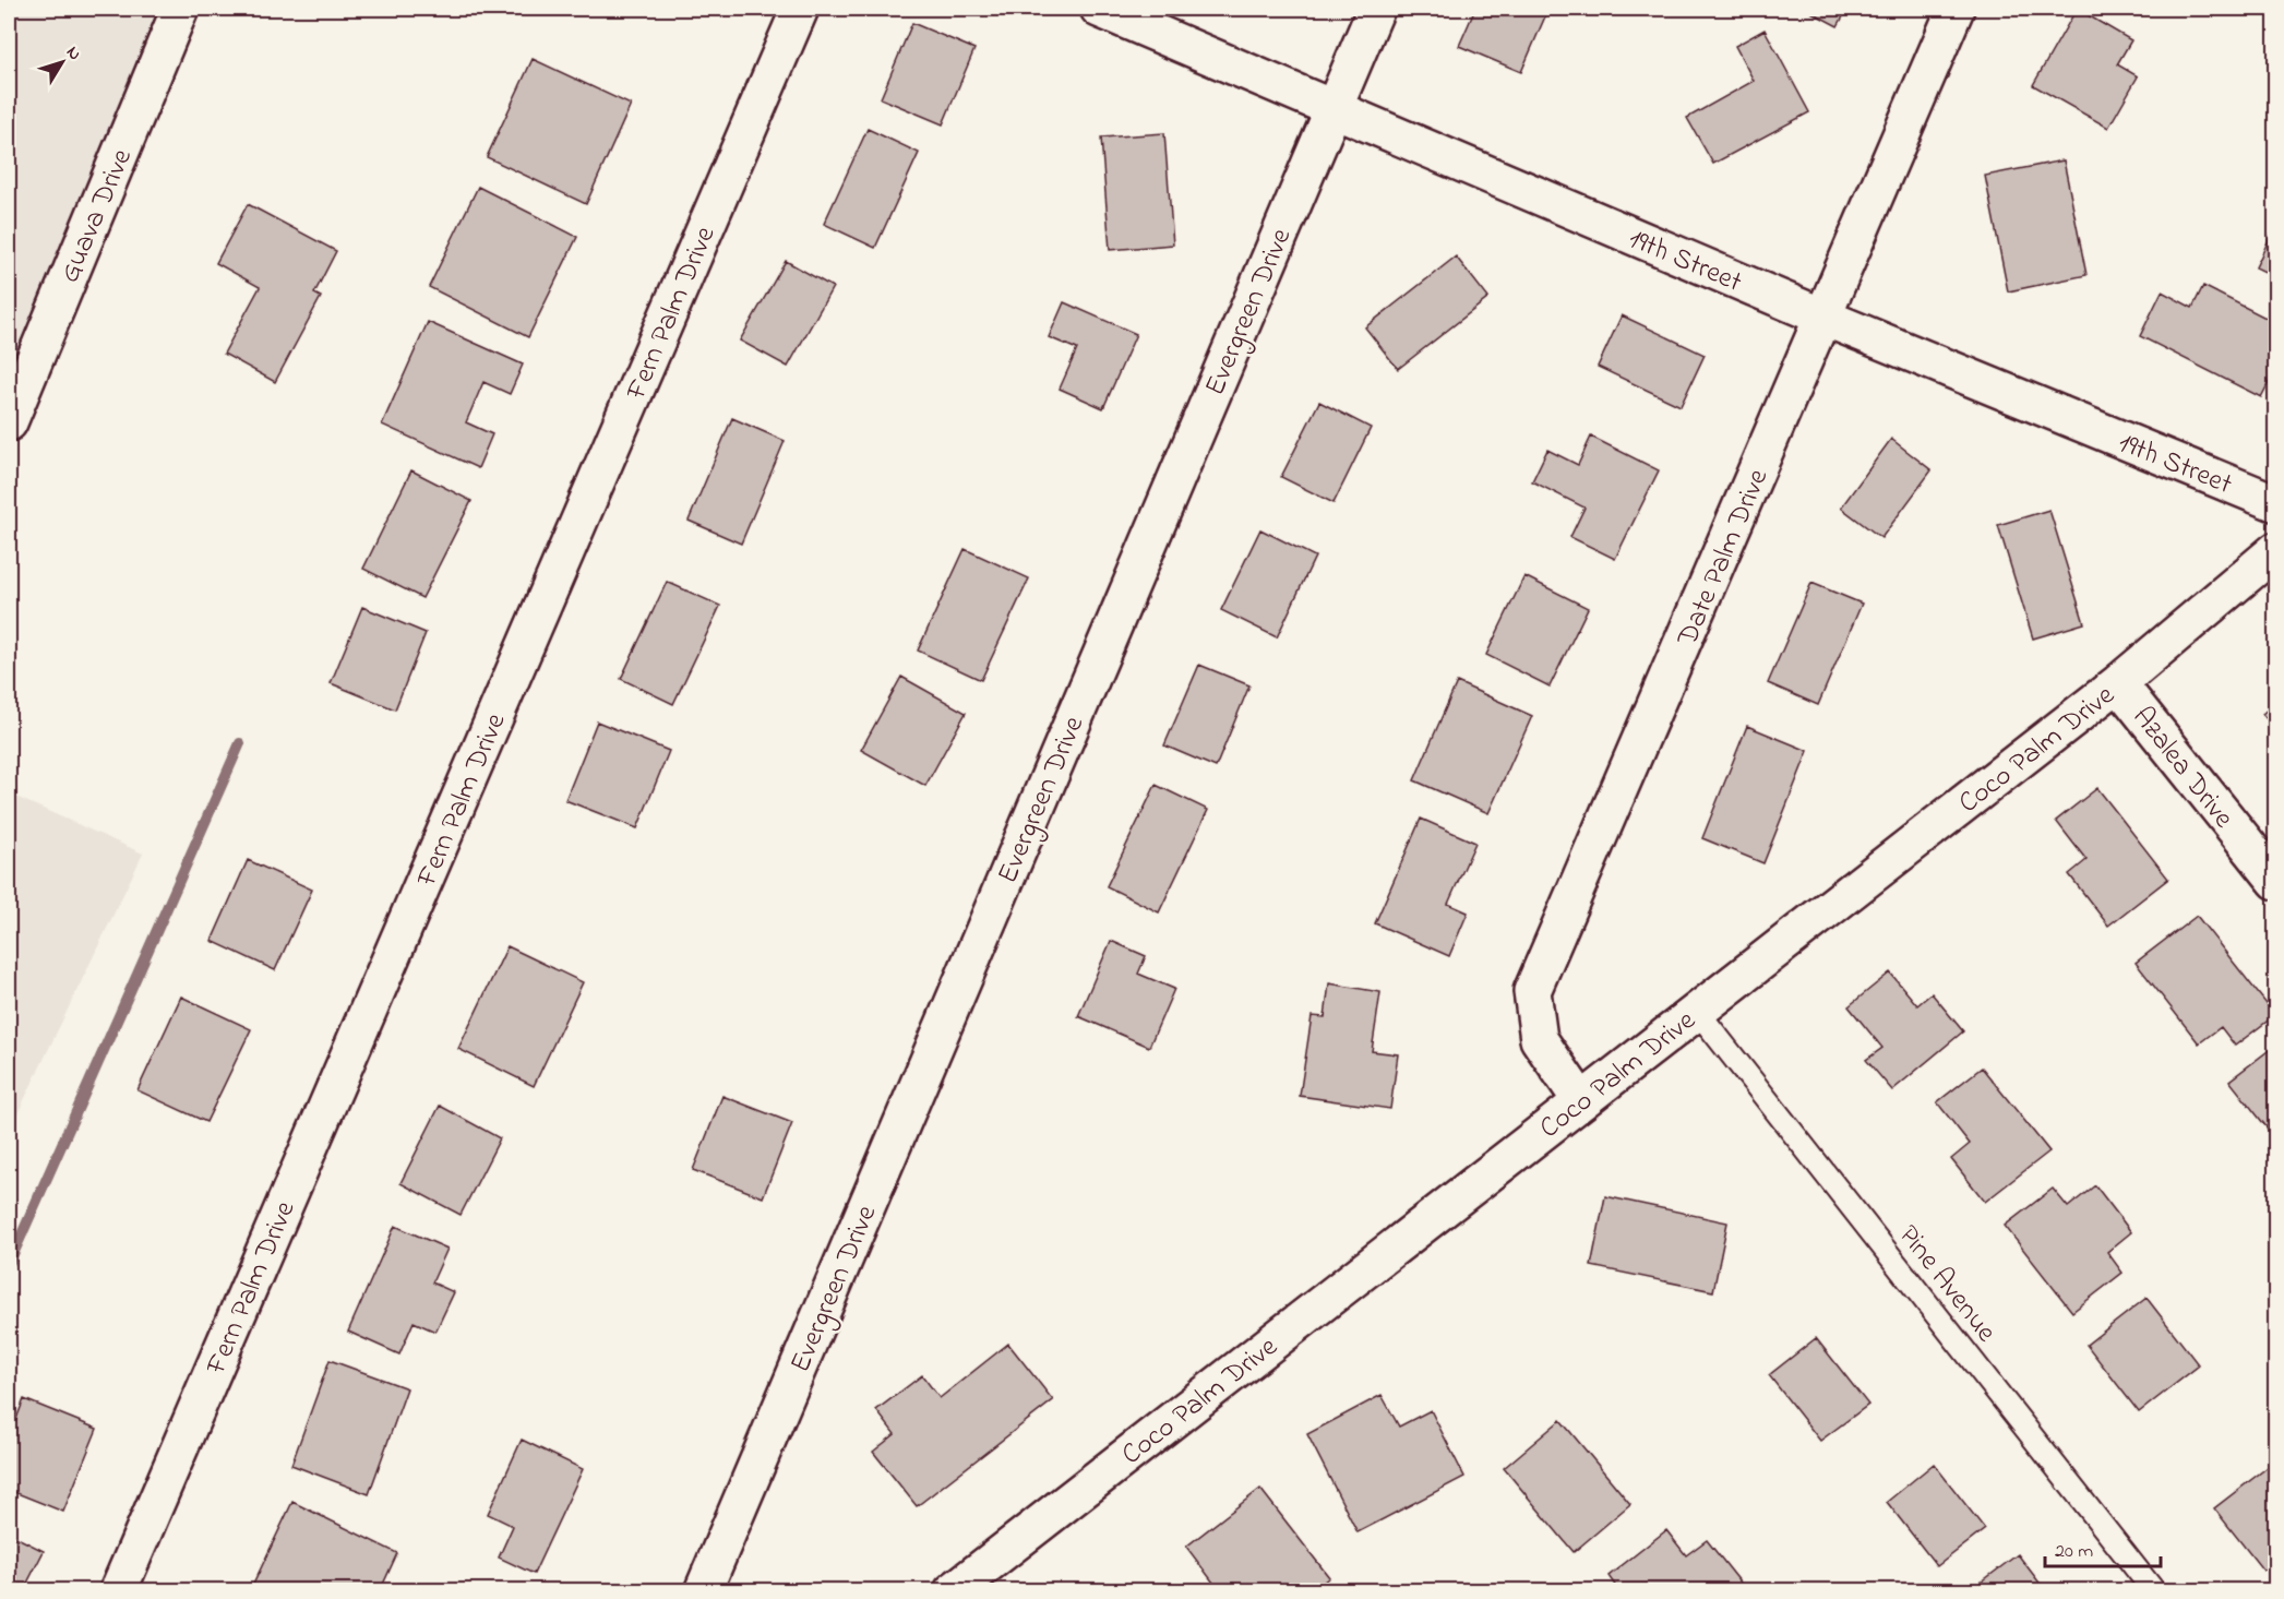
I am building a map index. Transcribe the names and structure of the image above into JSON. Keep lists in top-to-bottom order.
{
  "streets": {
    "street": [
      "Guava Drive",
      "19th Street",
      "Evergreen Drive",
      "Fern Palm Drive",
      "Date Palm Drive",
      "Coco Palm Drive",
      "Azalea Drive"
    ],
    "lane": ["Pine Avenue"]
  },
  "crossings": [
    ["19th Street", "Evergreen Drive"],
    ["19th Street", "Date Palm Drive"],
    ["Date Palm Drive", "Coco Palm Drive"],
    ["Coco Palm Drive", "Azalea Drive"],
    ["Coco Palm Drive", "Pine Avenue"]
  ],
  "scale_bar": "20 m",
  "north": "top right"
}
